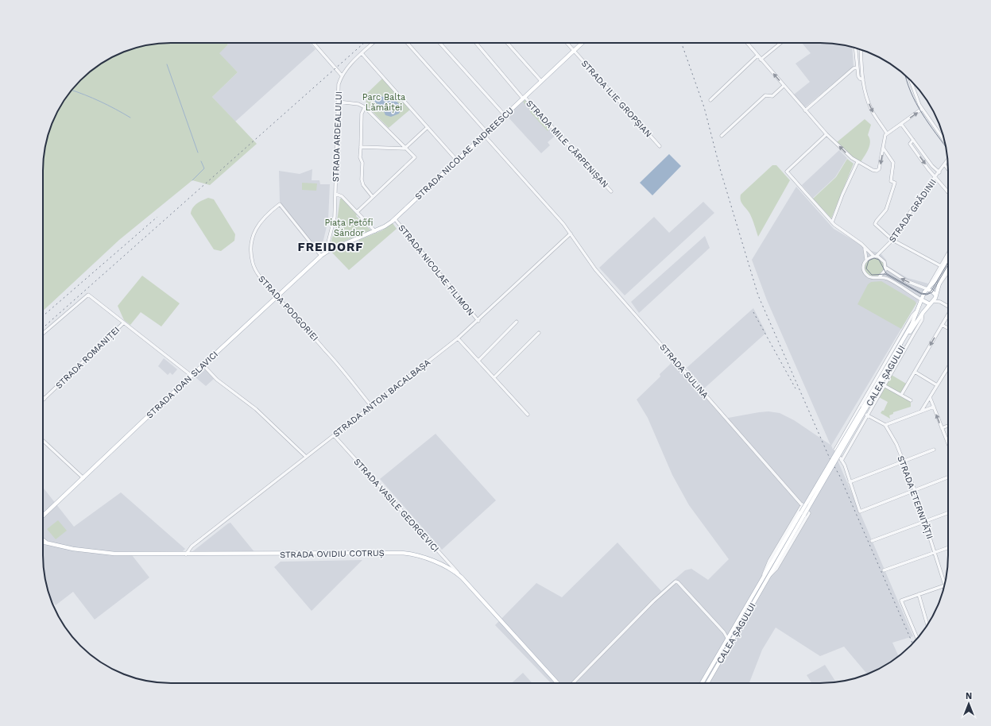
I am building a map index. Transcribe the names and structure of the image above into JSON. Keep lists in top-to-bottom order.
{
  "streets": {
    "main road": [
      "STRADA NICOLAE ANDREESCU",
      "CALEA ȘAGULUI",
      "STRADA IOAN SLAVICI",
      "STRADA OVIDIU COTRUȘ"
    ],
    "street": [
      "STRADA ILIE GROPȘIAN",
      "STRADA ARDEALULUI",
      "STRADA MILE CĂRPENIȘAN",
      "STRADA GRĂDINII",
      "STRADA NICOLAE FILIMON",
      "STRADA PODGORIEI",
      "STRADA ROMANIȚEI",
      "STRADA SULINA",
      "STRADA ANTON BACALBAȘA",
      "STRADA ETERNITĂȚII",
      "STRADA VASILE GEORGEVICI"
    ]
  },
  "crossings": [
    ["STRADA ILIE GROPȘIAN", "STRADA NICOLAE ANDREESCU"],
    ["STRADA ARDEALULUI", "STRADA NICOLAE ANDREESCU"],
    ["STRADA ARDEALULUI", "STRADA IOAN SLAVICI"],
    ["STRADA MILE CĂRPENIȘAN", "STRADA NICOLAE ANDREESCU"],
    ["STRADA NICOLAE ANDREESCU", "STRADA NICOLAE FILIMON"],
    ["STRADA NICOLAE ANDREESCU", "STRADA SULINA"],
    ["STRADA NICOLAE ANDREESCU", "STRADA IOAN SLAVICI"],
    ["STRADA NICOLAE FILIMON", "STRADA ANTON BACALBAȘA"],
    ["STRADA PODGORIEI", "STRADA IOAN SLAVICI"],
    ["STRADA PODGORIEI", "STRADA ANTON BACALBAȘA"],
    ["STRADA SULINA", "CALEA ȘAGULUI"],
    ["STRADA SULINA", "STRADA ANTON BACALBAȘA"],
    ["STRADA ANTON BACALBAȘA", "STRADA VASILE GEORGEVICI"],
    ["STRADA ANTON BACALBAȘA", "STRADA OVIDIU COTRUȘ"],
    ["STRADA VASILE GEORGEVICI", "STRADA OVIDIU COTRUȘ"]
  ],
  "districts": ["FREIDORF"],
  "parks": ["Parc Balta Lămâiței", "Piața Petőfi Sándor"],
  "north": "top"
}
